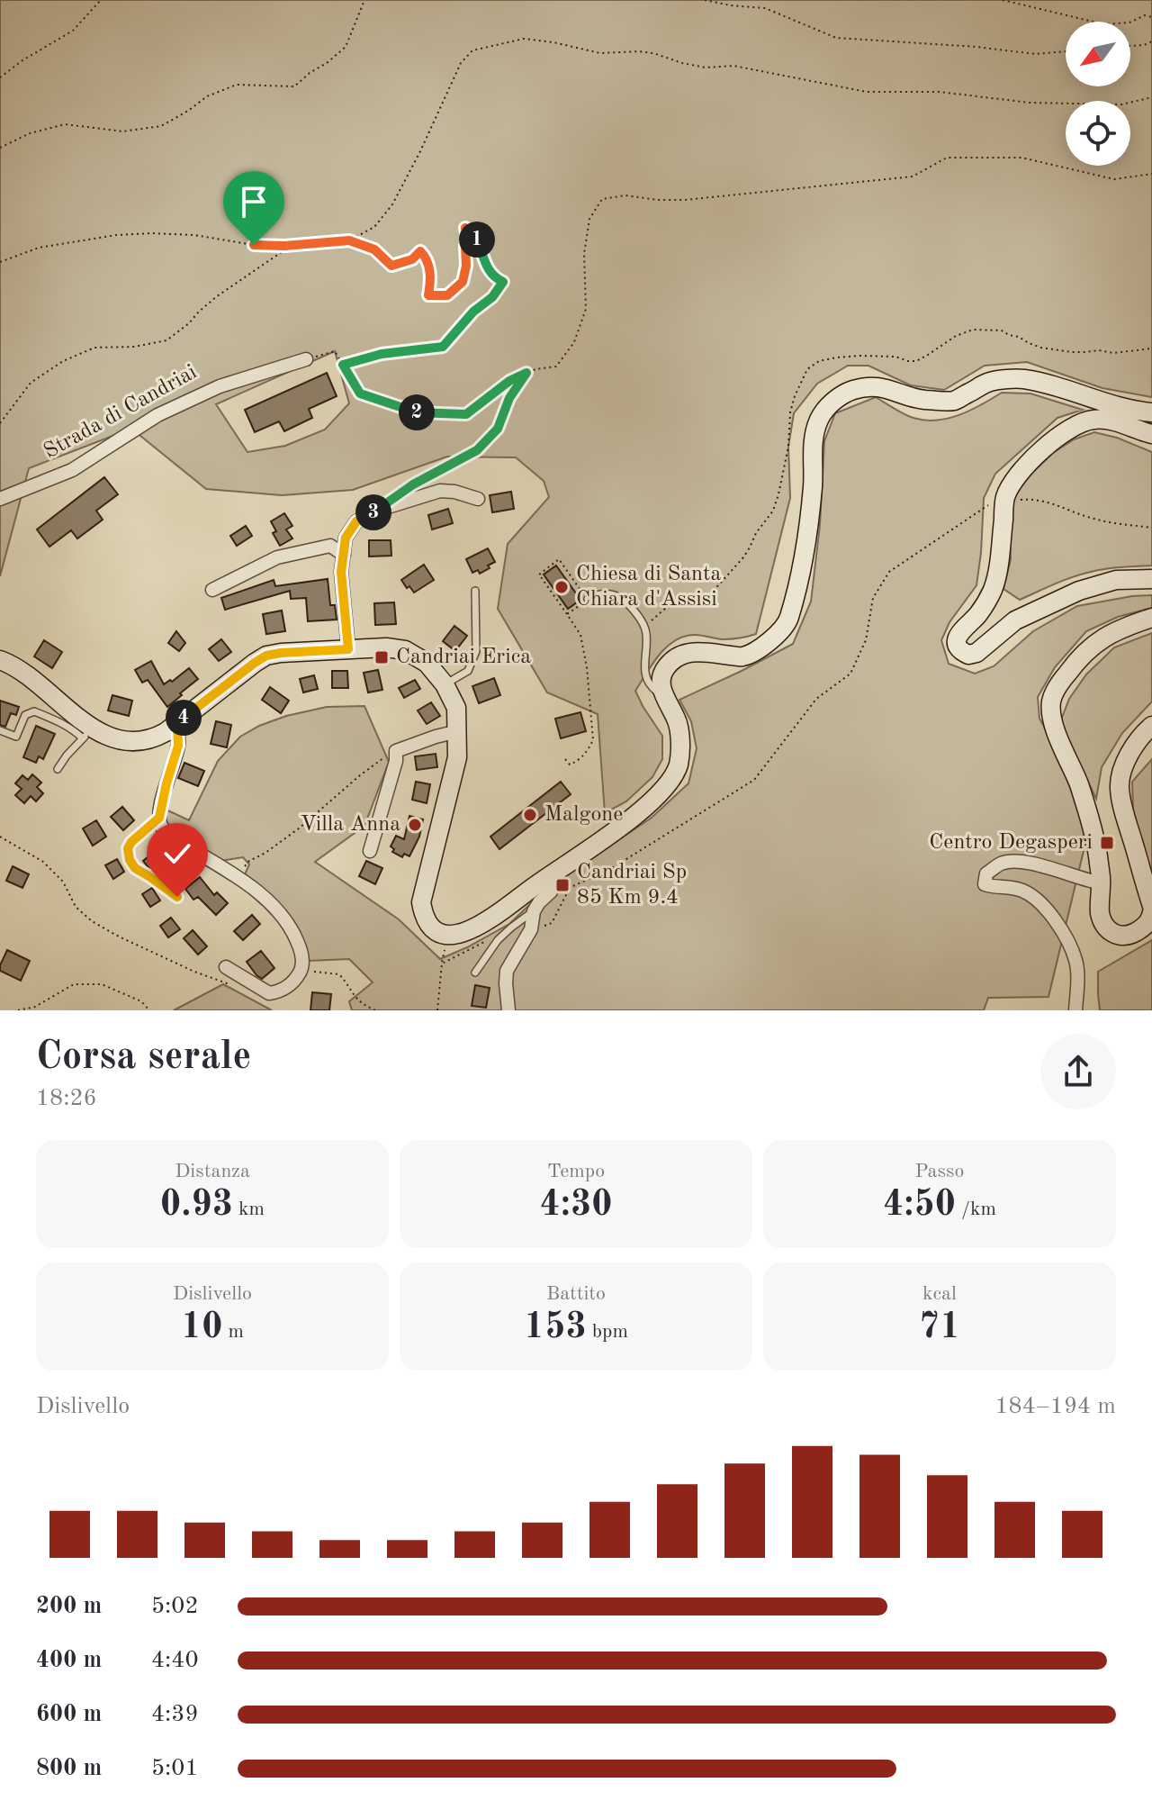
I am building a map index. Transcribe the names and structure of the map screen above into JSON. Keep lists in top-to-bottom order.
{
  "streets": {
    "street": ["Strada di Candriai"]
  },
  "places": {
    "other": ["Chiesa di Santa Chiara d'Assisi", "Malgone", "Villa Anna"],
    "transit": ["Candriai Erica", "Centro Degasperi", "Candriai Sp 85 Km 9.4"]
  },
  "north": "bottom left",
  "page": {
    "pins": [
      "1",
      "2",
      "3",
      "4"
    ],
    "heading": ["Corsa serale", "18:26"],
    "stats": [
      ["Distanza", "0.93 km"],
      ["Tempo", "4:30"],
      ["Passo", "4:50 /km"],
      ["Dislivello", "10 m"],
      ["Battito", "153 bpm"],
      ["kcal", "71"]
    ],
    "chart": ["Dislivello", "184–194 m"],
    "list": [
      {
        "name": "200 m",
        "note": "5:02"
      },
      {
        "name": "400 m",
        "note": "4:40"
      },
      {
        "name": "600 m",
        "note": "4:39"
      },
      {
        "name": "800 m",
        "note": "5:01"
      }
    ]
  }
}
